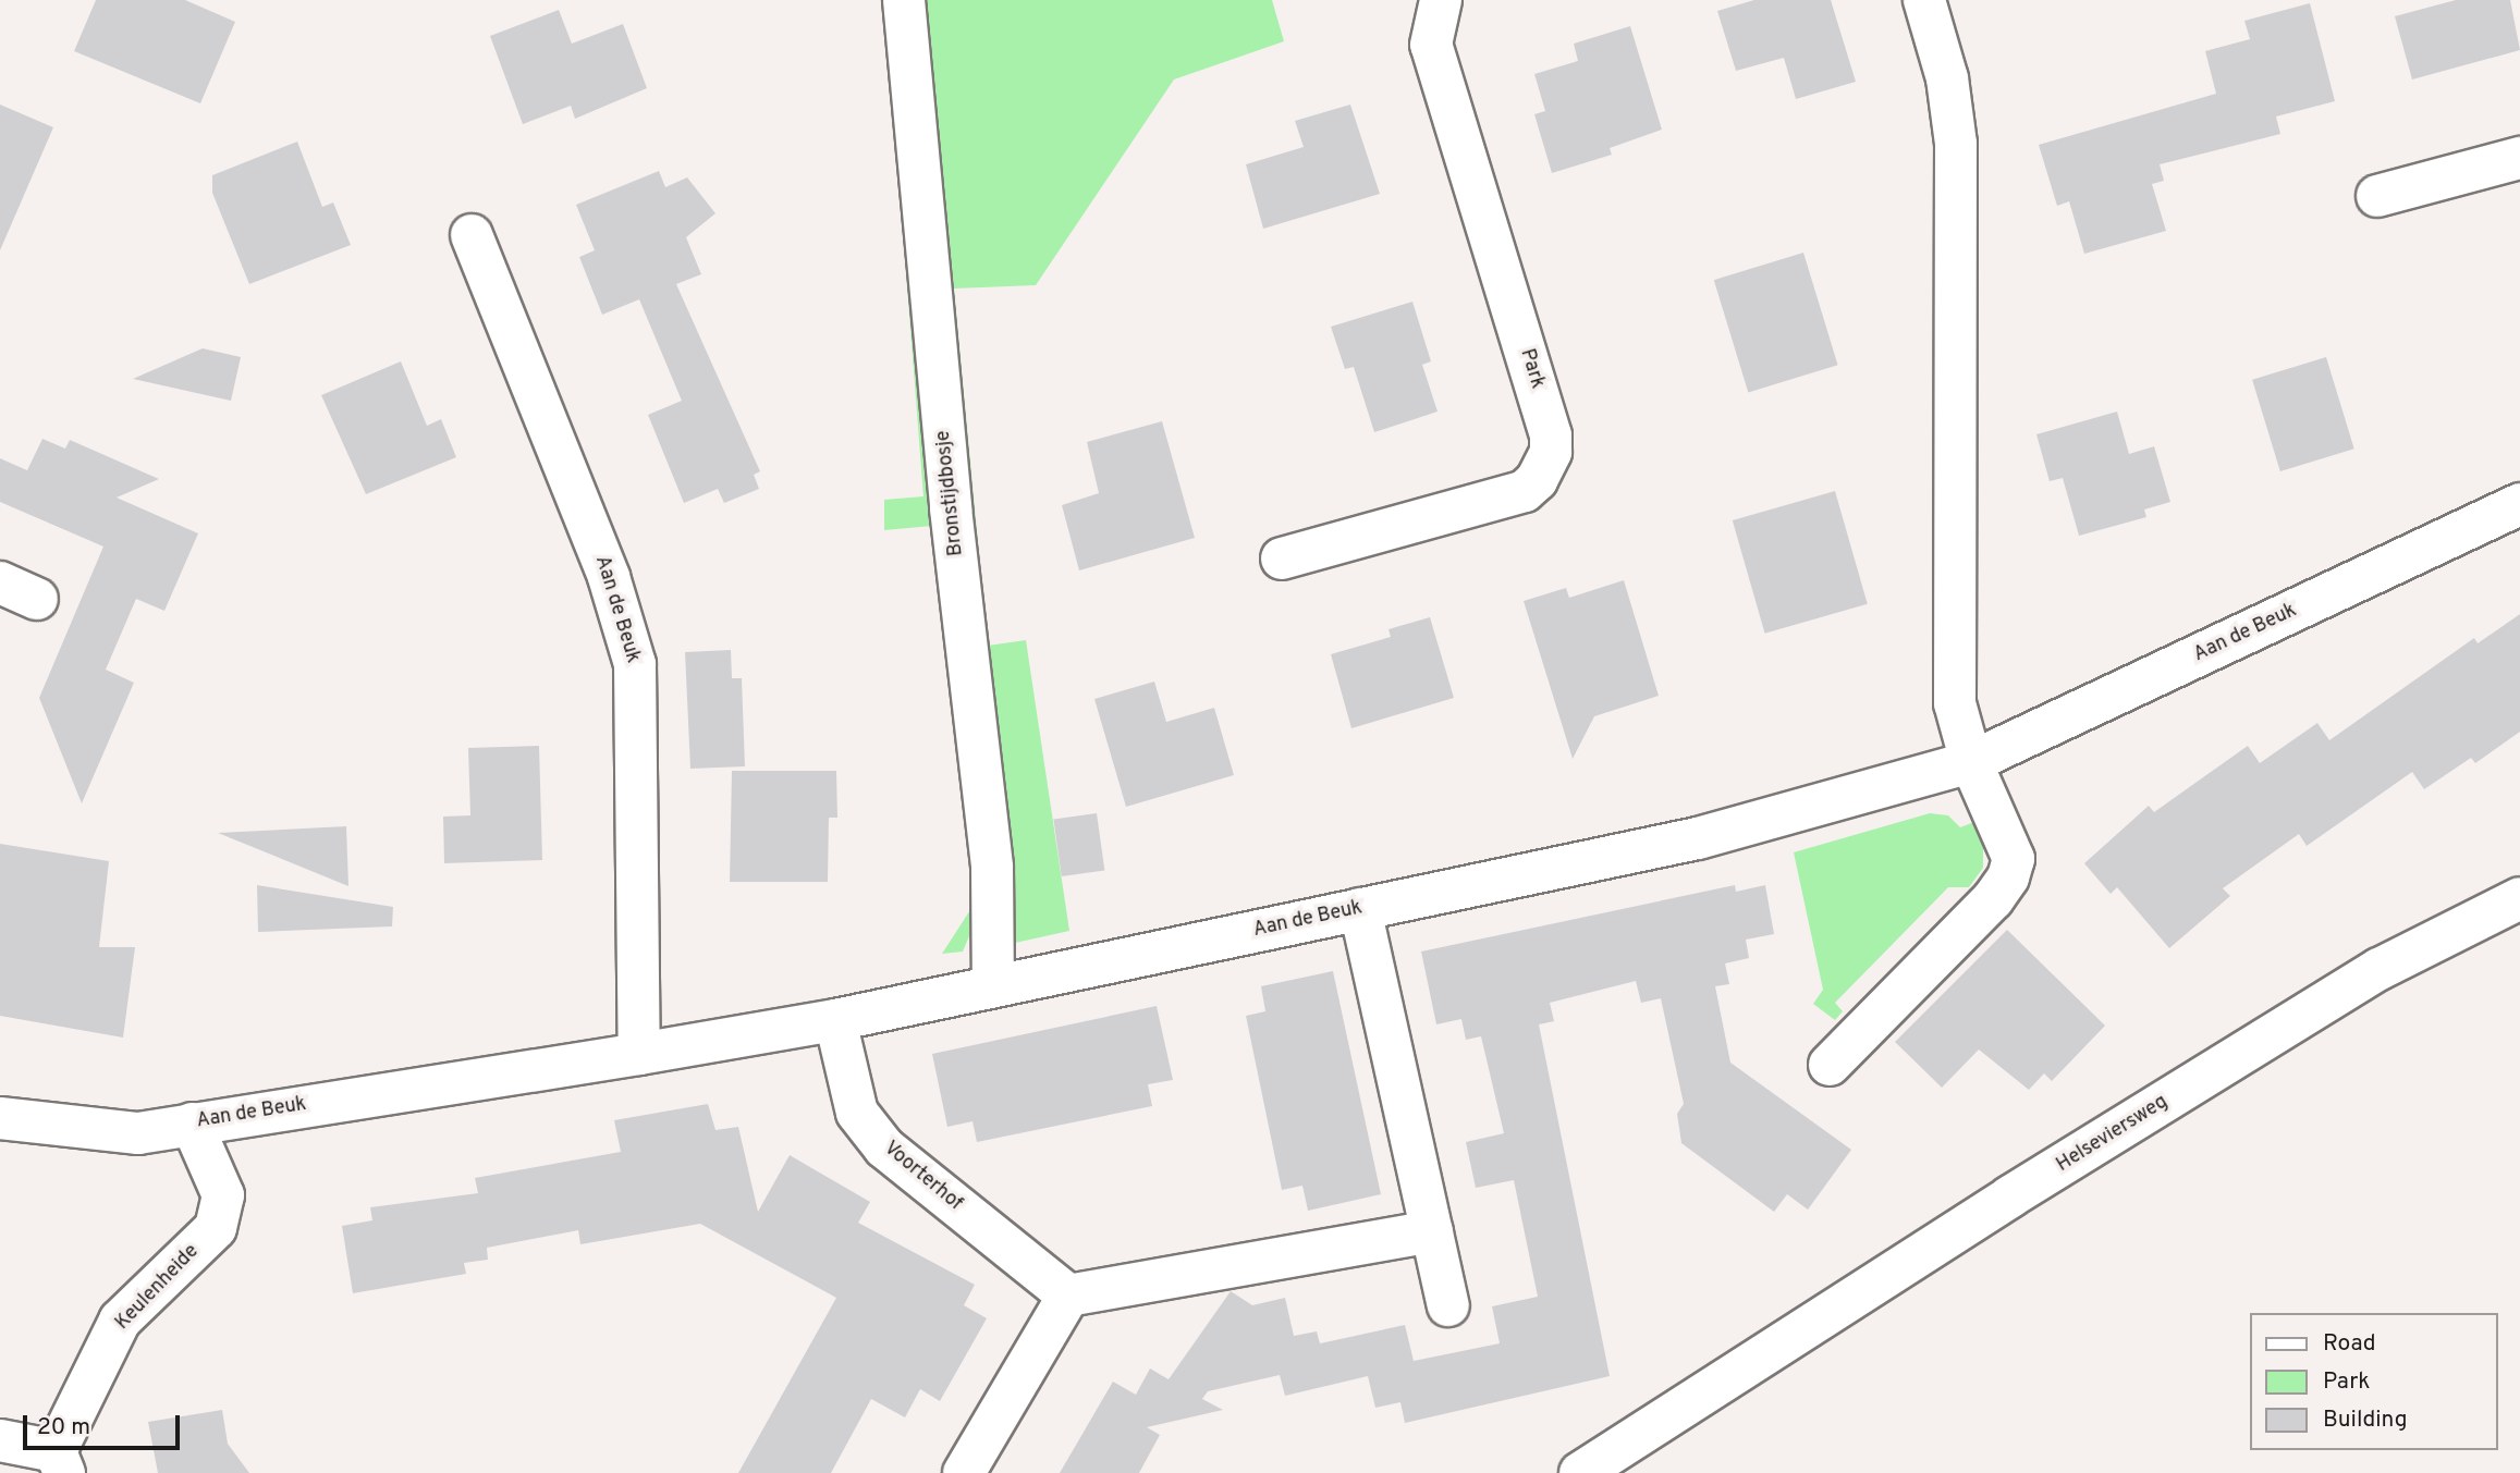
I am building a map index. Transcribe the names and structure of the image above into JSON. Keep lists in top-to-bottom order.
{
  "streets": {
    "street": [
      "Park",
      "Bronstijdbosje",
      "Aan de Beuk",
      "Helseviersweg",
      "Voorterhof",
      "Keulenheide"
    ]
  },
  "crossings": [
    ["Bronstijdbosje", "Aan de Beuk"],
    ["Aan de Beuk", "Voorterhof"],
    ["Aan de Beuk", "Keulenheide"]
  ],
  "legend": ["Road", "Park", "Building"],
  "scale_bar": "20 m"
}
